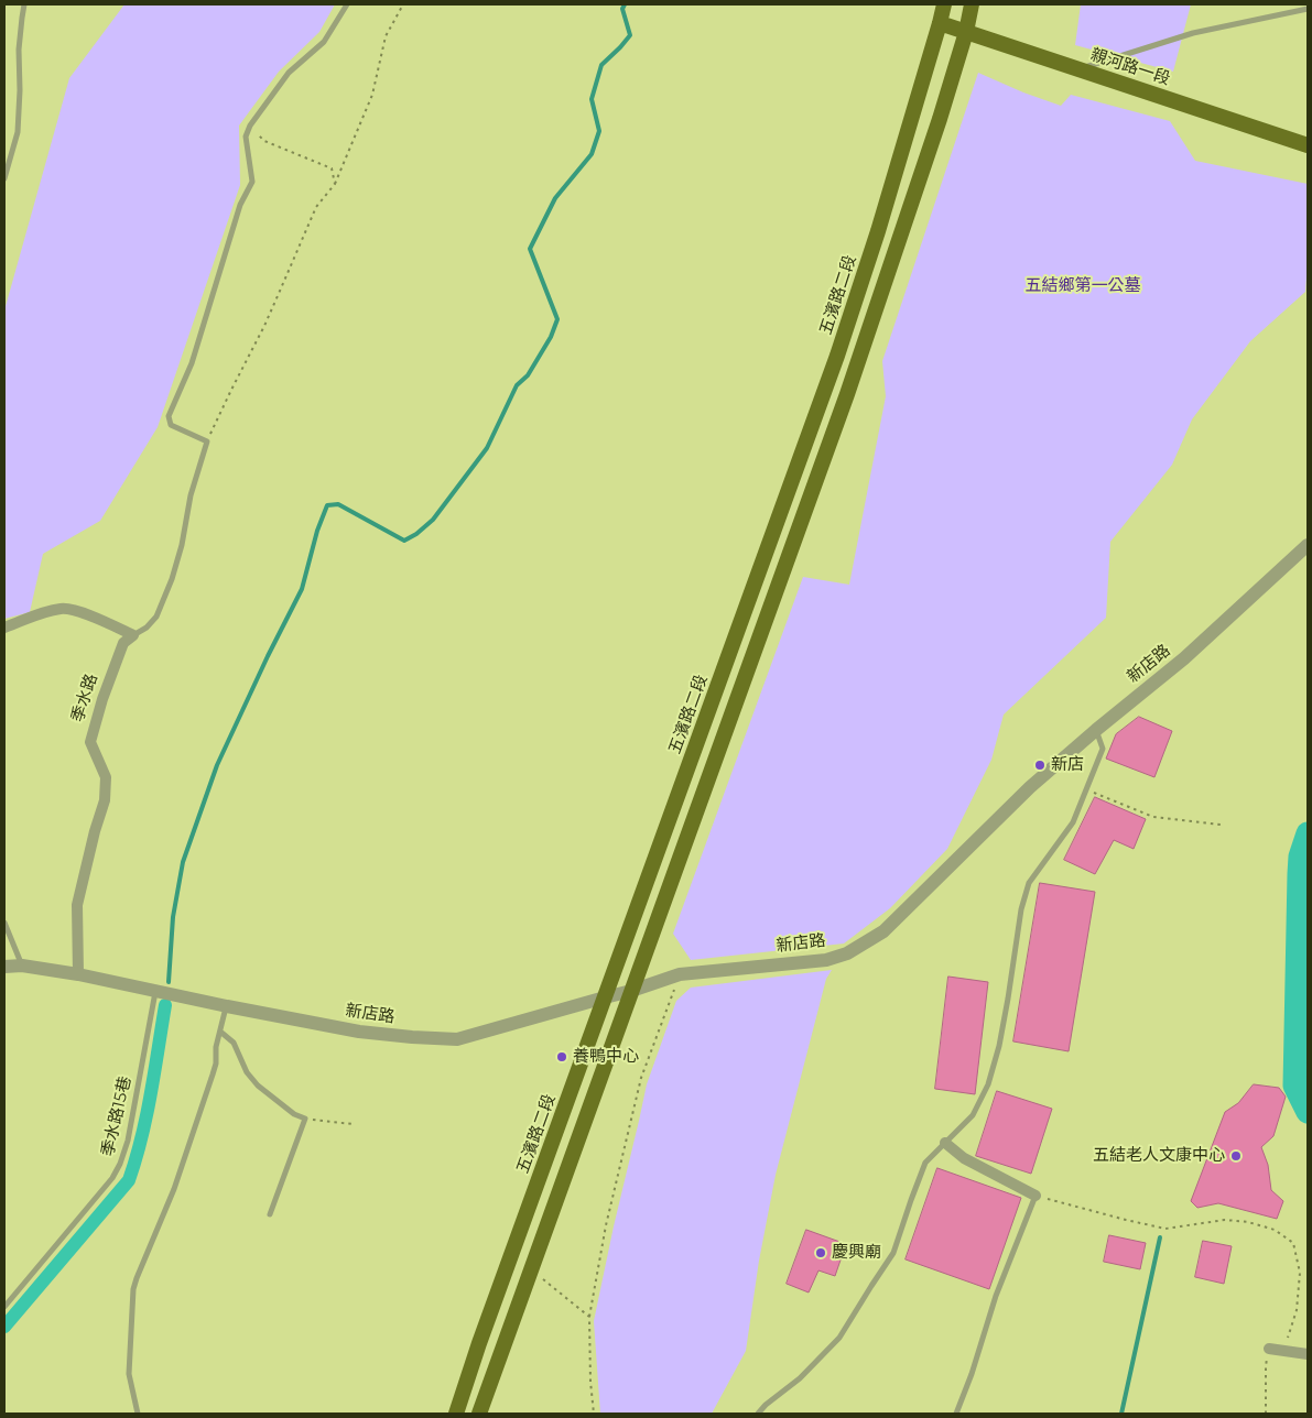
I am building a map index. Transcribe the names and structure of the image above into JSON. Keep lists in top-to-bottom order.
{
  "streets": {
    "main road": ["親河路一段", "五濱路二段"],
    "street": ["新店路", "季水路"],
    "lane": ["季水路15巷"]
  },
  "crossings": [
    ["親河路一段", "五濱路二段"],
    ["五濱路二段", "新店路"],
    ["新店路", "季水路15巷"]
  ],
  "parks": ["五結鄉第一公墓"],
  "places": [
    "新店",
    "養鴨中心",
    "五結老人文康中心",
    "慶興廟"
  ]
}
